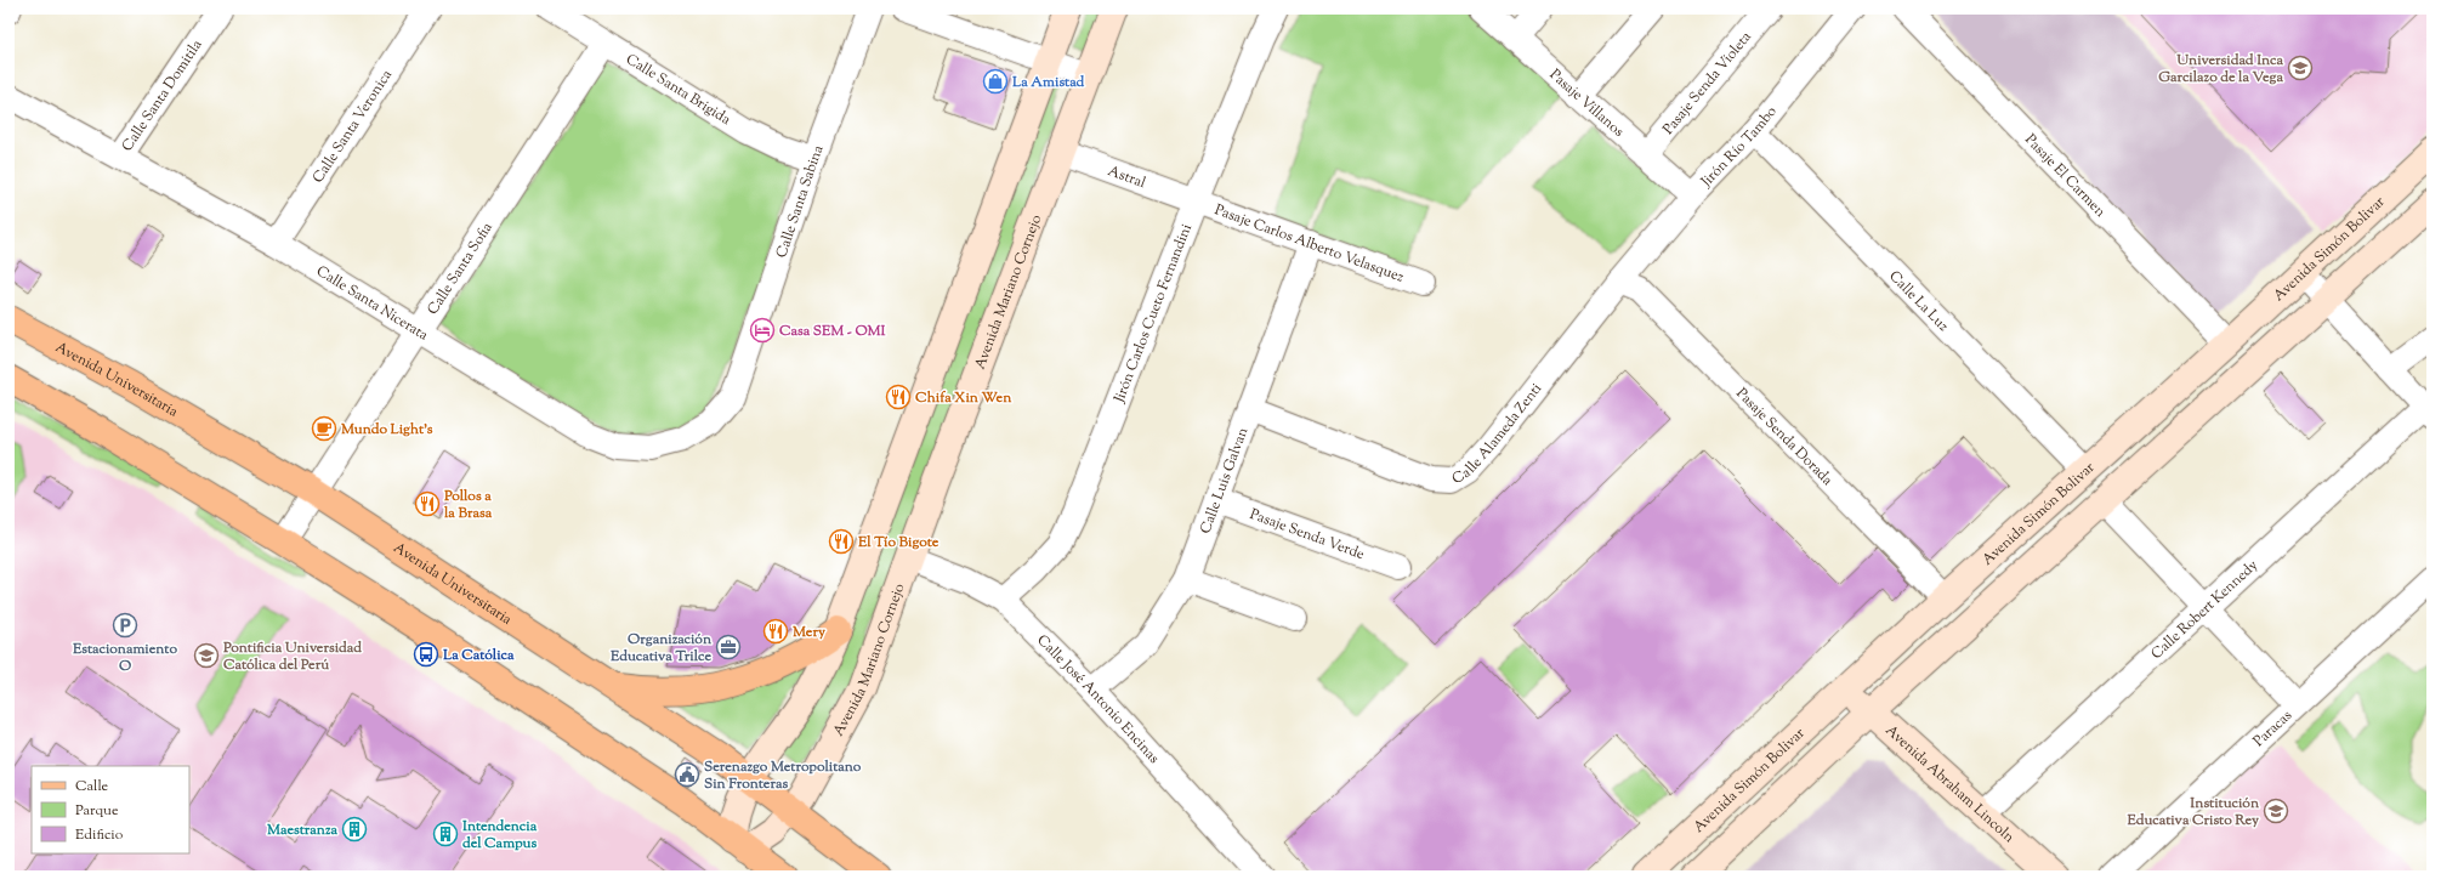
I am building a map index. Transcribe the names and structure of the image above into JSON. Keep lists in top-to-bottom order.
{
  "streets": {
    "main road": [
      "Avenida Simón Bolivar",
      "Avenida Mariano Cornejo",
      "Avenida Universitaria",
      "Avenida Abraham Lincoln"
    ],
    "street": [
      "Pasaje Senda Violeta",
      "Calle Santa Brigida",
      "Calle Santa Domitila",
      "Pasaje Villanos",
      "Calle Santa Veronica",
      "Jirón Río Tambo",
      "Astral",
      "Pasaje El Carmen",
      "Calle Santa Sabina",
      "Pasaje Carlos Alberto Velasquez",
      "Calle Santa Sofia",
      "Calle La Luz",
      "Calle Santa Nicerata",
      "Jirón Carlos Cueto Fernandini",
      "Calle Alameda Zenti",
      "Pasaje Senda Dorada",
      "Calle Luis Galvan",
      "Pasaje Senda Verde",
      "Calle Robert Kennedy",
      "Calle José Antonio Encinas",
      "Paracas"
    ]
  },
  "crossings": [
    ["Pasaje Senda Violeta", "Pasaje Villanos"],
    ["Calle Santa Brigida", "Calle Santa Sabina"],
    ["Calle Santa Brigida", "Calle Santa Sofia"],
    ["Calle Santa Domitila", "Calle Santa Nicerata"],
    ["Pasaje Villanos", "Jirón Río Tambo"],
    ["Calle Santa Veronica", "Calle Santa Nicerata"],
    ["Jirón Río Tambo", "Calle La Luz"],
    ["Jirón Río Tambo", "Calle Alameda Zenti"],
    ["Jirón Río Tambo", "Pasaje Senda Dorada"],
    ["Astral", "Pasaje Carlos Alberto Velasquez"],
    ["Astral", "Avenida Mariano Cornejo"],
    ["Astral", "Jirón Carlos Cueto Fernandini"],
    ["Pasaje El Carmen", "Avenida Simón Bolivar"],
    ["Calle Santa Sabina", "Calle Santa Nicerata"],
    ["Pasaje Carlos Alberto Velasquez", "Jirón Carlos Cueto Fernandini"],
    ["Pasaje Carlos Alberto Velasquez", "Calle Luis Galvan"],
    ["Avenida Simón Bolivar", "Calle La Luz"],
    ["Avenida Simón Bolivar", "Pasaje Senda Dorada"],
    ["Avenida Simón Bolivar", "Avenida Abraham Lincoln"],
    ["Calle Santa Sofia", "Calle Santa Nicerata"],
    ["Calle Santa Sofia", "Avenida Universitaria"],
    ["Avenida Mariano Cornejo", "Avenida Universitaria"],
    ["Avenida Mariano Cornejo", "Calle José Antonio Encinas"],
    ["Jirón Carlos Cueto Fernandini", "Calle José Antonio Encinas"],
    ["Calle Alameda Zenti", "Pasaje Senda Dorada"],
    ["Calle Alameda Zenti", "Calle Luis Galvan"],
    ["Calle Luis Galvan", "Pasaje Senda Verde"],
    ["Calle Luis Galvan", "Calle José Antonio Encinas"],
    ["Calle Robert Kennedy", "Avenida Abraham Lincoln"]
  ],
  "places": {
    "school or university": ["Universidad Inca Garcilazo de la Vega", "Pontificia Universidad Católica del Perú", "Institución Educativa Cristo Rey"],
    "shop": ["La Amistad"],
    "hotel": ["Casa SEM - OMI"],
    "restaurant": [
      "Chifa Xin Wen",
      "Pollos a la Brasa",
      "El Tío Bigote",
      "Mery"
    ],
    "cafe": ["Mundo Light's"],
    "parking": ["Estacionamiento O"],
    "office": ["Organización Educativa Trilce"],
    "bus stop": ["La Católica"],
    "public building": ["Serenazgo Metropolitano Sin Fronteras"],
    "building": ["Maestranza", "Intendencia del Campus"]
  },
  "legend": ["Calle", "Parque", "Edificio"]
}
